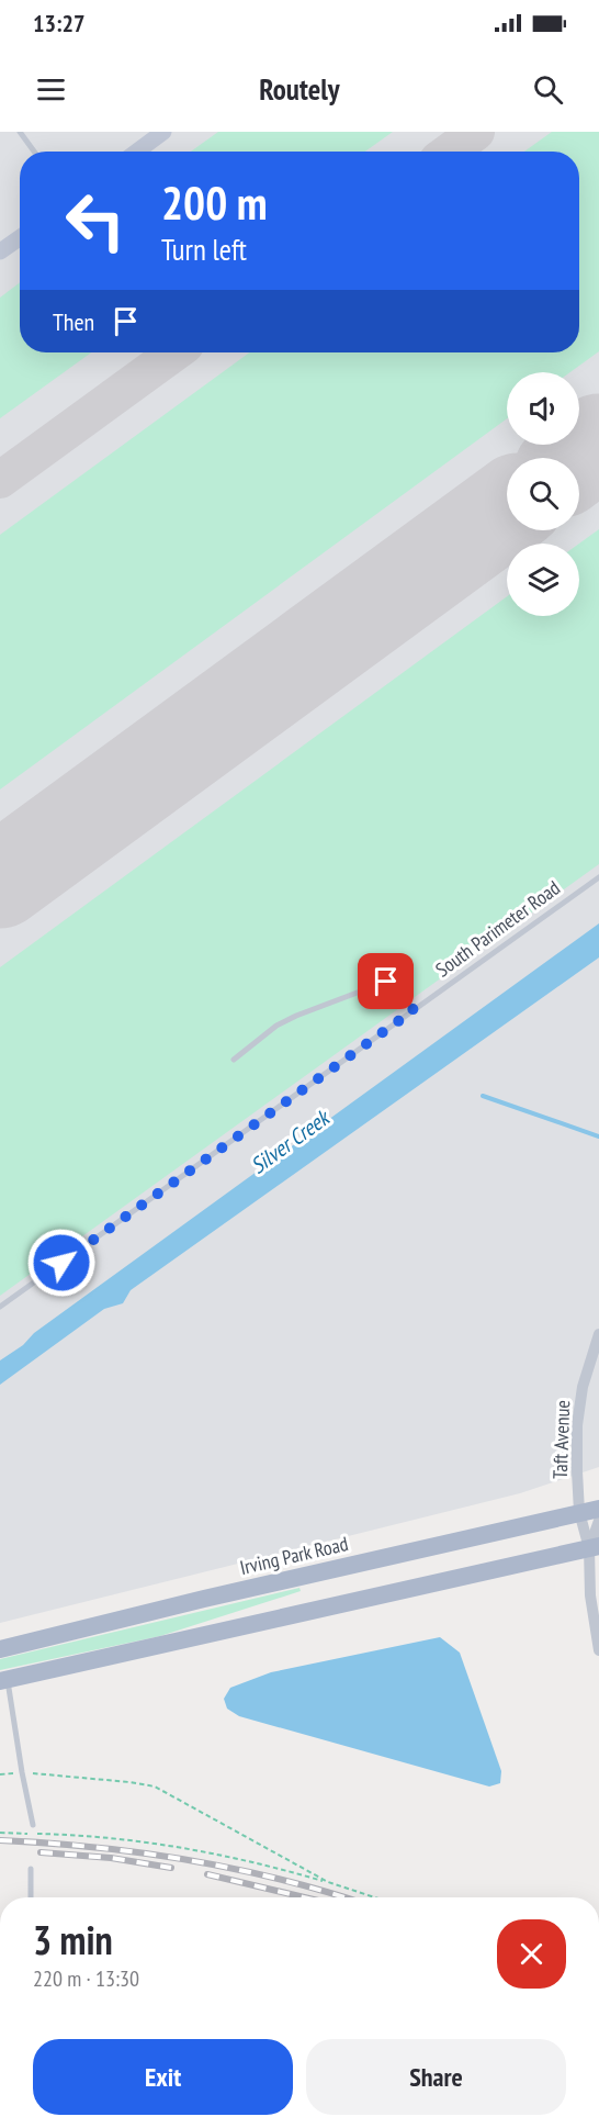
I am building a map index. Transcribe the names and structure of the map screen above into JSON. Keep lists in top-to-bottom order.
{
  "streets": {
    "main road": ["Irving Park Road"],
    "street": ["Taft Avenue"],
    "lane": ["South Parimeter Road"]
  },
  "crossings": [
    ["Taft Avenue", "Irving Park Road"]
  ],
  "water": ["Silver Creek"],
  "page": {
    "status": "13:27",
    "header": "Routely",
    "turn": ["200 m", "Turn left"],
    "then": "Then",
    "heading": ["3 min", "220 m · 13:30"],
    "buttons": ["Exit", "Share"]
  }
}
